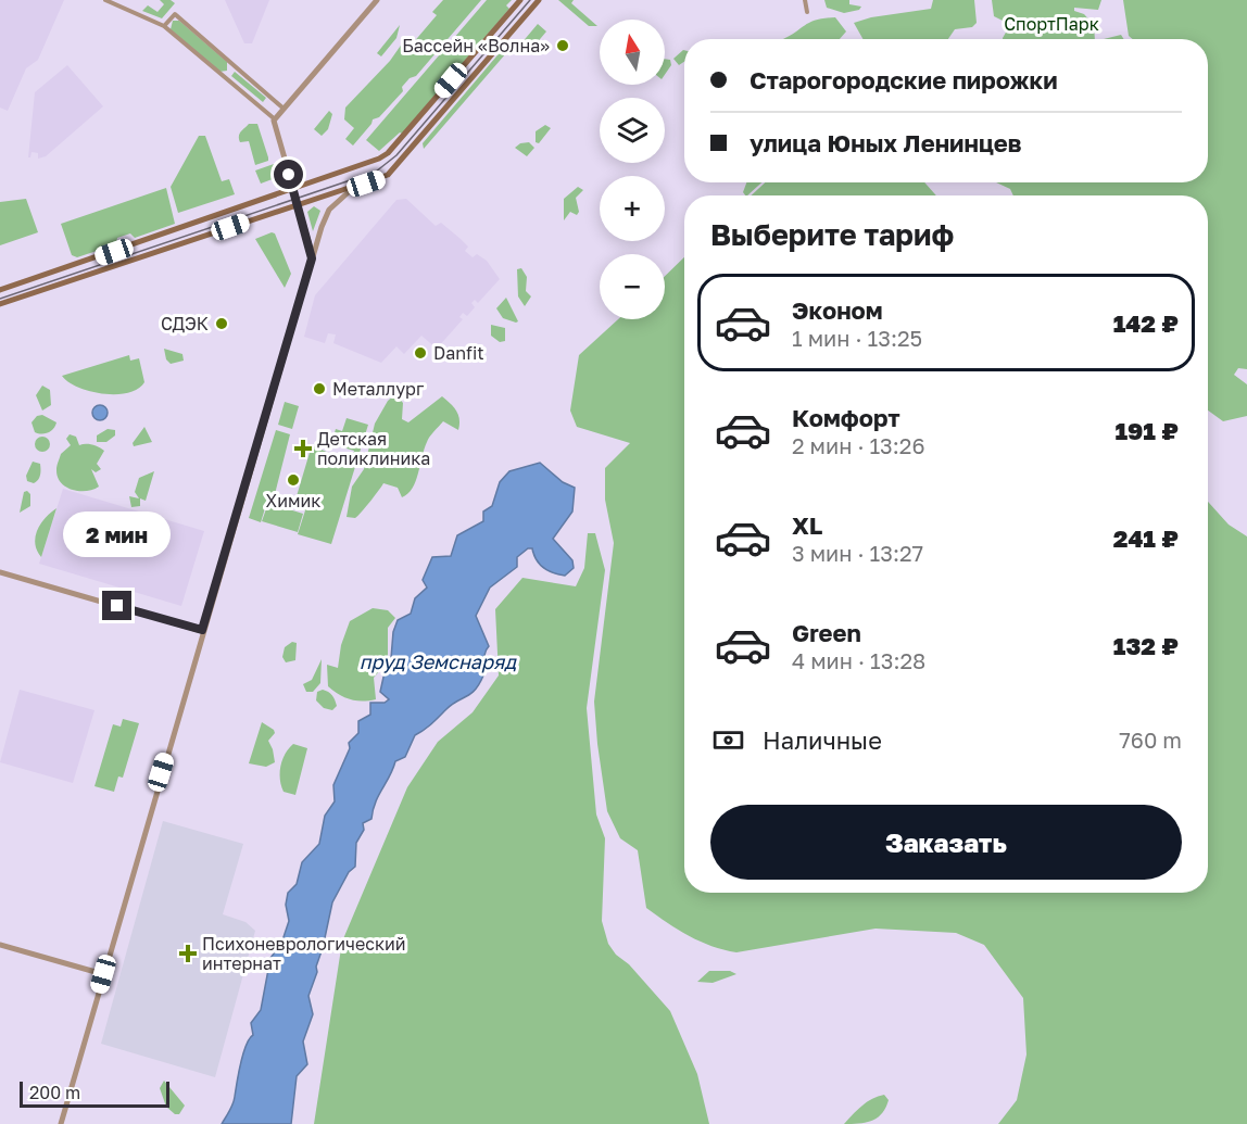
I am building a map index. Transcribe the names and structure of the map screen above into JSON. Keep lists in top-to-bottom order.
{
  "water": ["пруд Земснаряд"],
  "parks": ["СпортПарк"],
  "places": {
    "other": [
      "Бассейн «Волна»",
      "СДЭК",
      "Danfit",
      "Металлург",
      "Химик"
    ],
    "health": ["Детская поликлиника", "Психоневрологический интернат"]
  },
  "scale_bar": "200 m",
  "north": "top",
  "page": {
    "map_buttons": ["+", "−"],
    "banner": ["Старогородские пирожки", "улица Юных Ленинцев"],
    "heading": "Выберите тариф",
    "list": [
      {
        "name": "Эконом",
        "note": "1 мин · 13:25",
        "value": "142 ₽"
      },
      {
        "name": "Комфорт",
        "note": "2 мин · 13:26",
        "value": "191 ₽"
      },
      {
        "name": "XL",
        "note": "3 мин · 13:27",
        "value": "241 ₽"
      },
      {
        "name": "Green",
        "note": "4 мин · 13:28",
        "value": "132 ₽"
      }
    ],
    "bubble": "2 мин",
    "pay": ["Наличные", "760 m"],
    "buttons": "Заказать",
    "scale": "200 m"
  }
}
